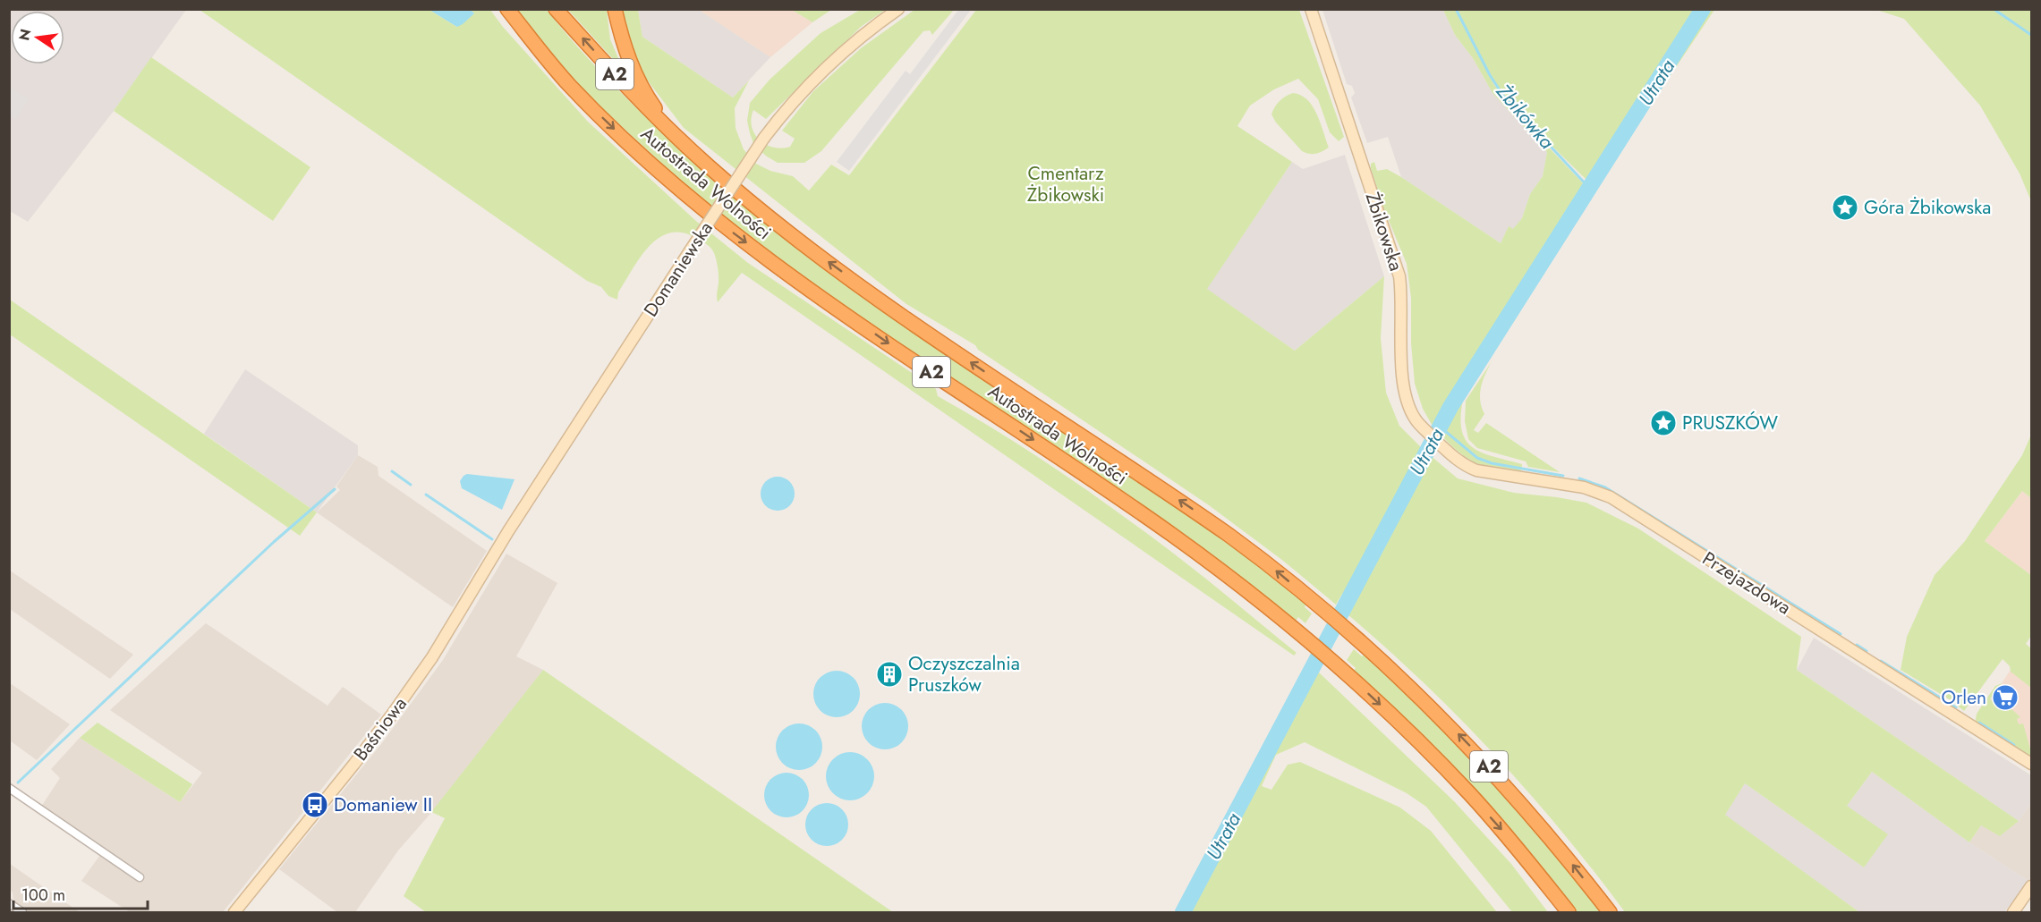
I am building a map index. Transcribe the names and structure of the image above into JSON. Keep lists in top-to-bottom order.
{
  "streets": {
    "highway": ["A2", "Autostrada Wolności"],
    "street": [
      "Żbikowska",
      "Domaniewska",
      "Przejazdowa",
      "Baśniowa"
    ]
  },
  "crossings": [
    ["Żbikowska", "Przejazdowa"],
    ["Domaniewska", "Baśniowa"]
  ],
  "water": ["Utrata", "Żbikówka"],
  "parks": ["Cmentarz Żbikowski"],
  "places": {
    "place": ["Góra Żbikowska", "PRUSZKÓW"],
    "building": ["Oczyszczalnia Pruszków"],
    "supermarket": ["Orlen"],
    "bus stop": ["Domaniew II"]
  },
  "scale_bar": "100 m",
  "north": "left"
}
